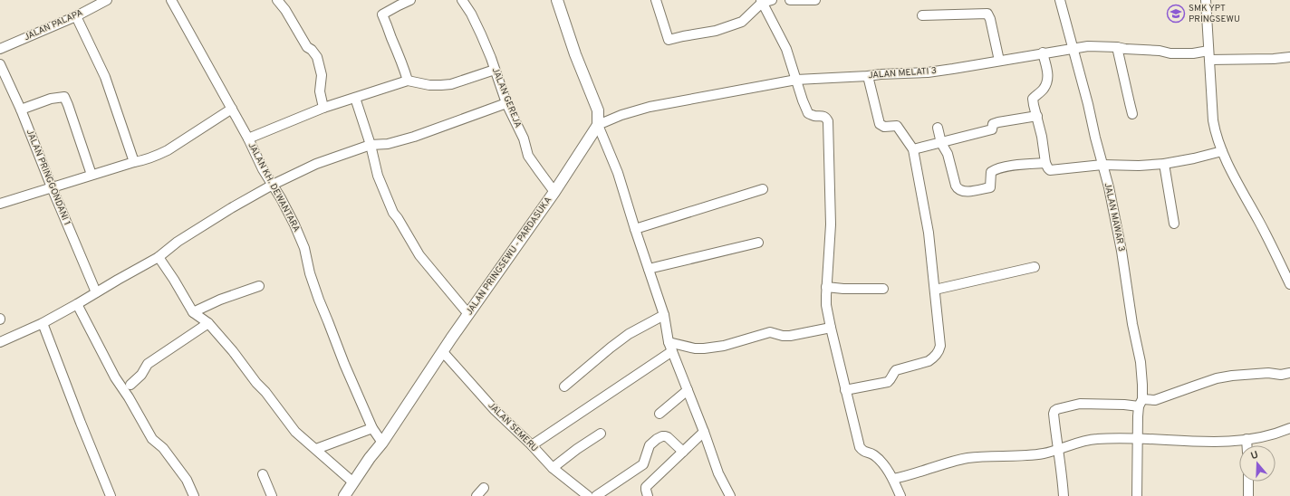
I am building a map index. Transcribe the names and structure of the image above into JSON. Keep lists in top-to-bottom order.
{
  "streets": {
    "main road": ["JALAN PRINGSEWU - PARDASUKA"],
    "street": [
      "JALAN PALAPA",
      "JALAN MELATI 3",
      "JALAN GEREJA",
      "JALAN PRINGGONDANI 1",
      "JALAN KH. DEWANTARA",
      "JALAN MAWAR 3",
      "JALAN SEMERU"
    ]
  },
  "crossings": [
    ["JALAN MELATI 3", "JALAN MAWAR 3"],
    ["JALAN MELATI 3", "JALAN PRINGSEWU - PARDASUKA"],
    ["JALAN GEREJA", "JALAN PRINGSEWU - PARDASUKA"],
    ["JALAN KH. DEWANTARA", "JALAN PRINGSEWU - PARDASUKA"],
    ["JALAN PRINGSEWU - PARDASUKA", "JALAN SEMERU"]
  ],
  "places": {
    "school or university": ["SMK YPT PRINGSEWU"]
  },
  "north": "top"
}
